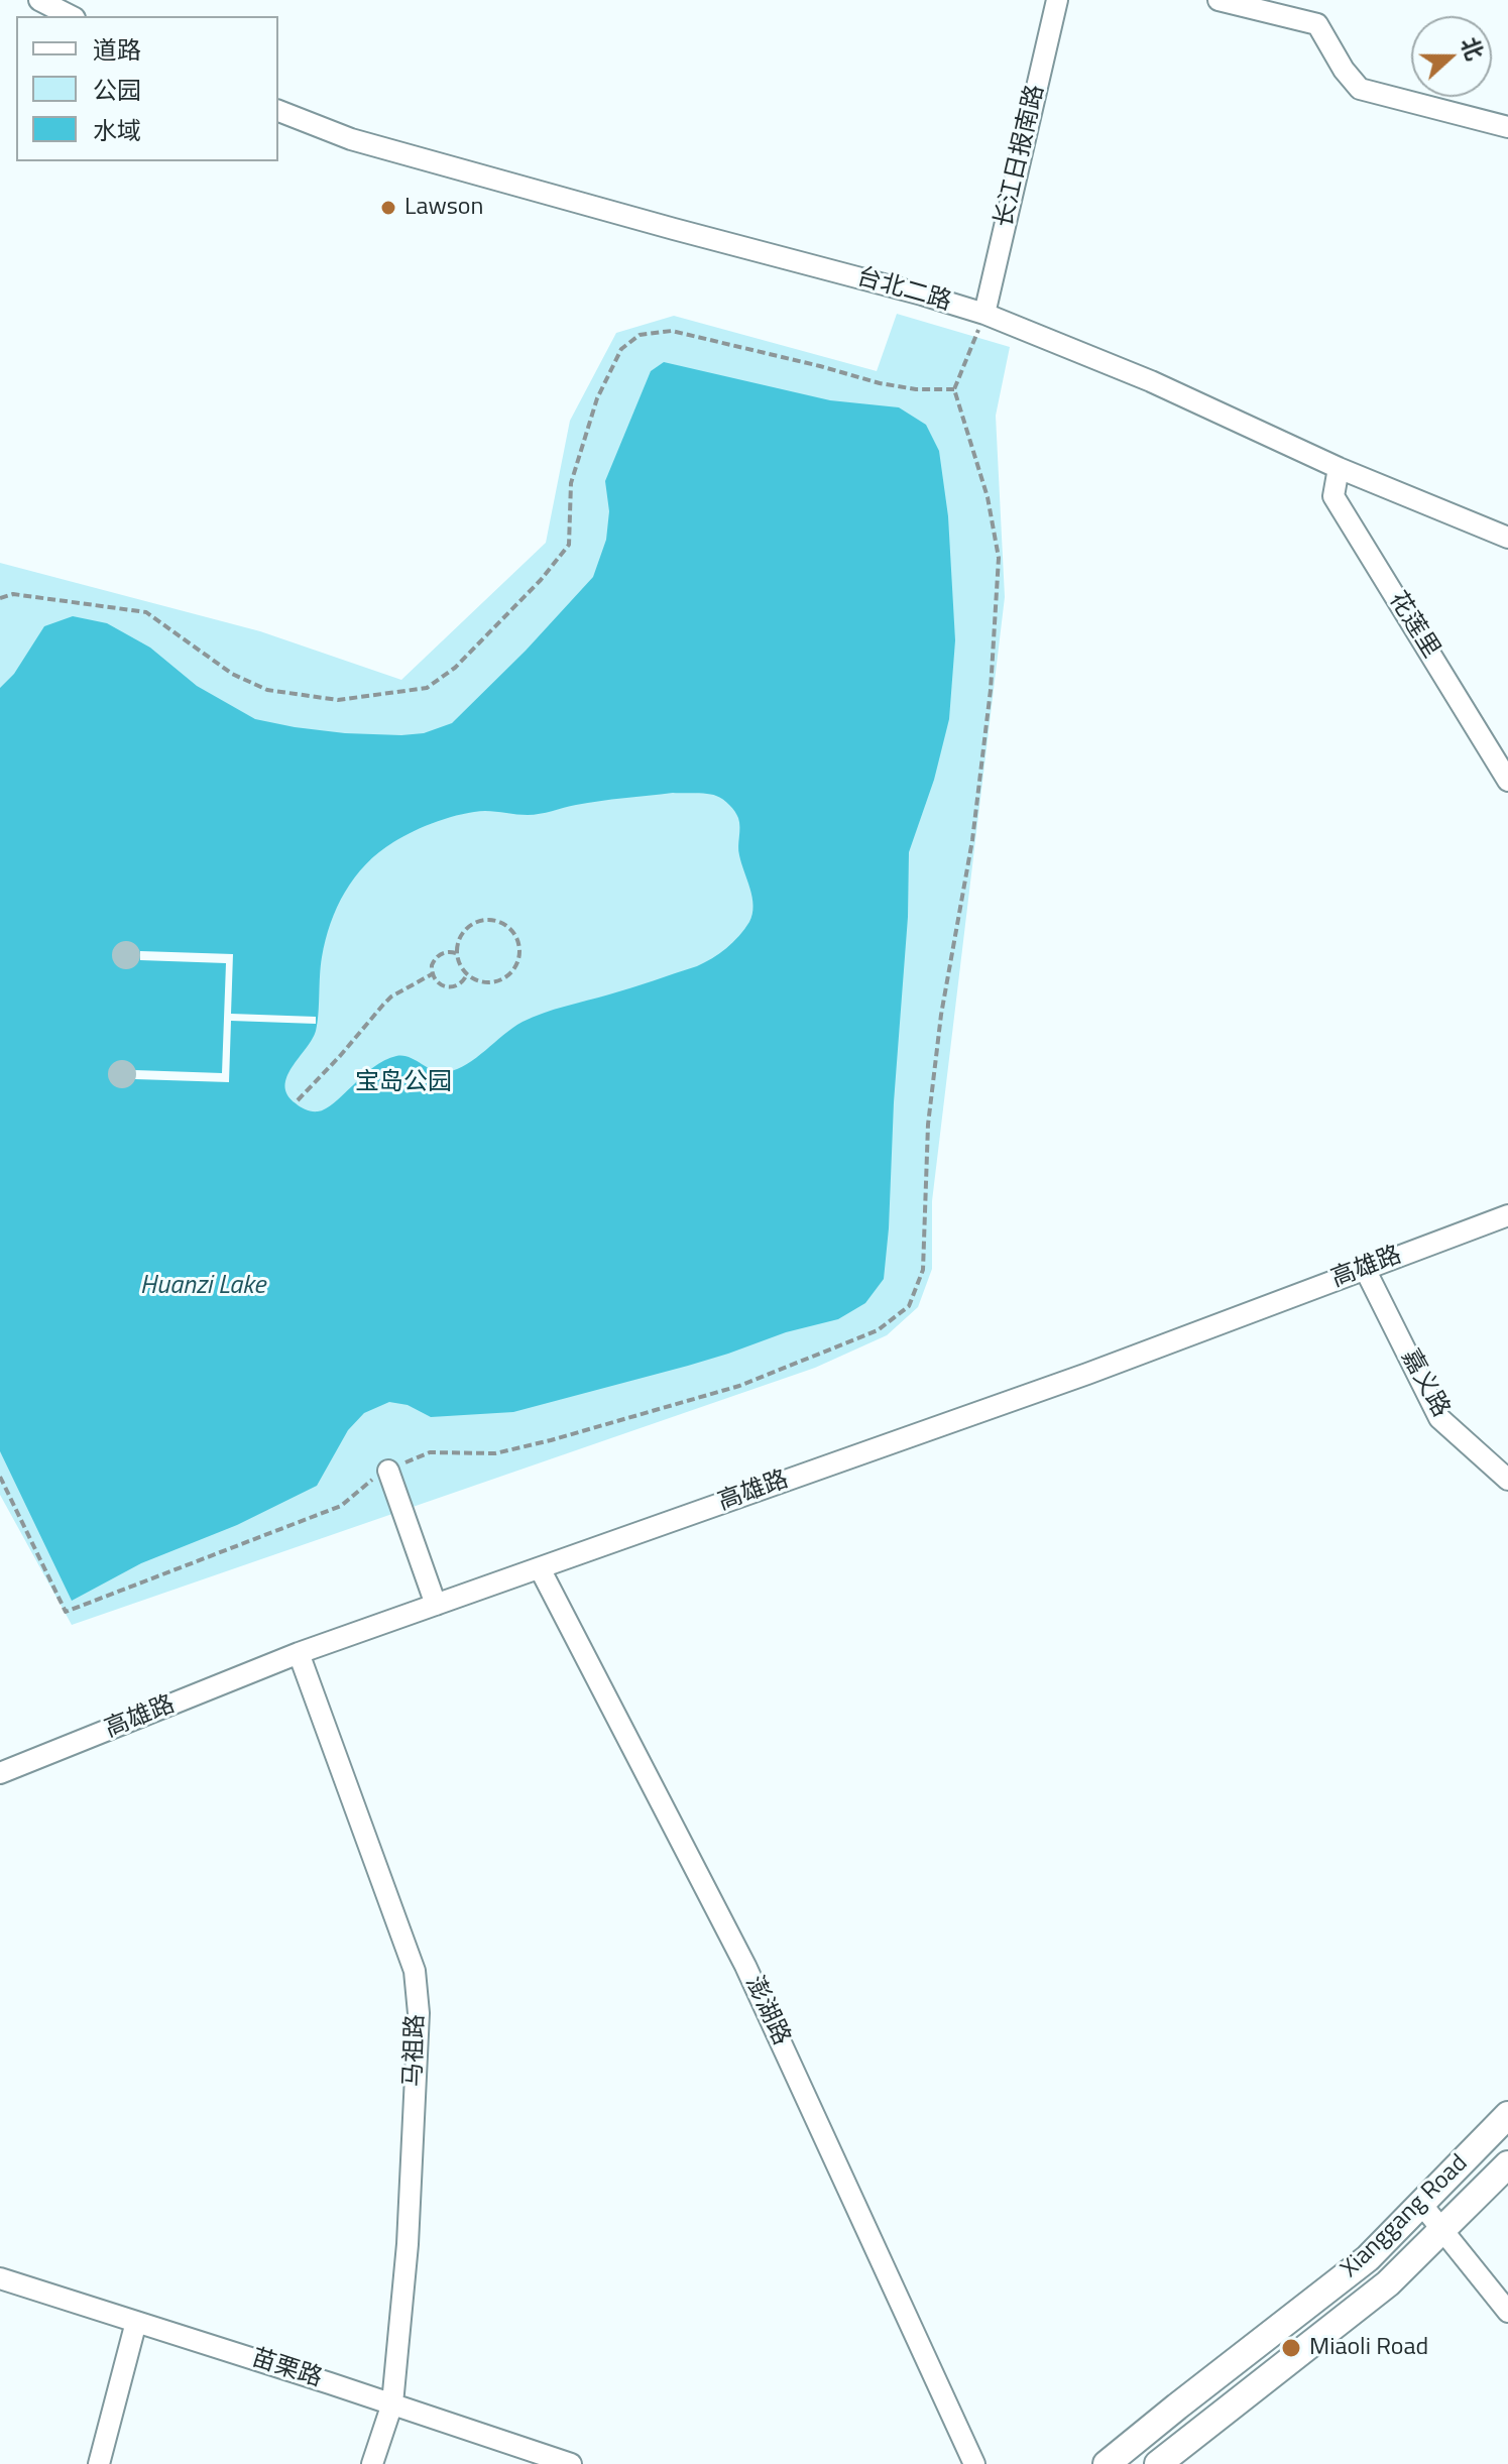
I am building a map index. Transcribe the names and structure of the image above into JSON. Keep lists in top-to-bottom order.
{
  "streets": {
    "main road": ["Xianggang Road"],
    "street": [
      "长江日报南路",
      "台北二路",
      "花莲里",
      "高雄路",
      "嘉义路",
      "澎湖路",
      "马祖路",
      "苗栗路"
    ]
  },
  "crossings": [
    ["长江日报南路", "台北二路"],
    ["台北二路", "花莲里"],
    ["高雄路", "嘉义路"],
    ["高雄路", "澎湖路"],
    ["高雄路", "马祖路"],
    ["马祖路", "苗栗路"]
  ],
  "water": ["Huanzi Lake"],
  "parks": ["宝岛公园"],
  "places": ["Lawson", "Miaoli Road"],
  "legend": ["道路", "公园", "水域"],
  "north": "right"
}
